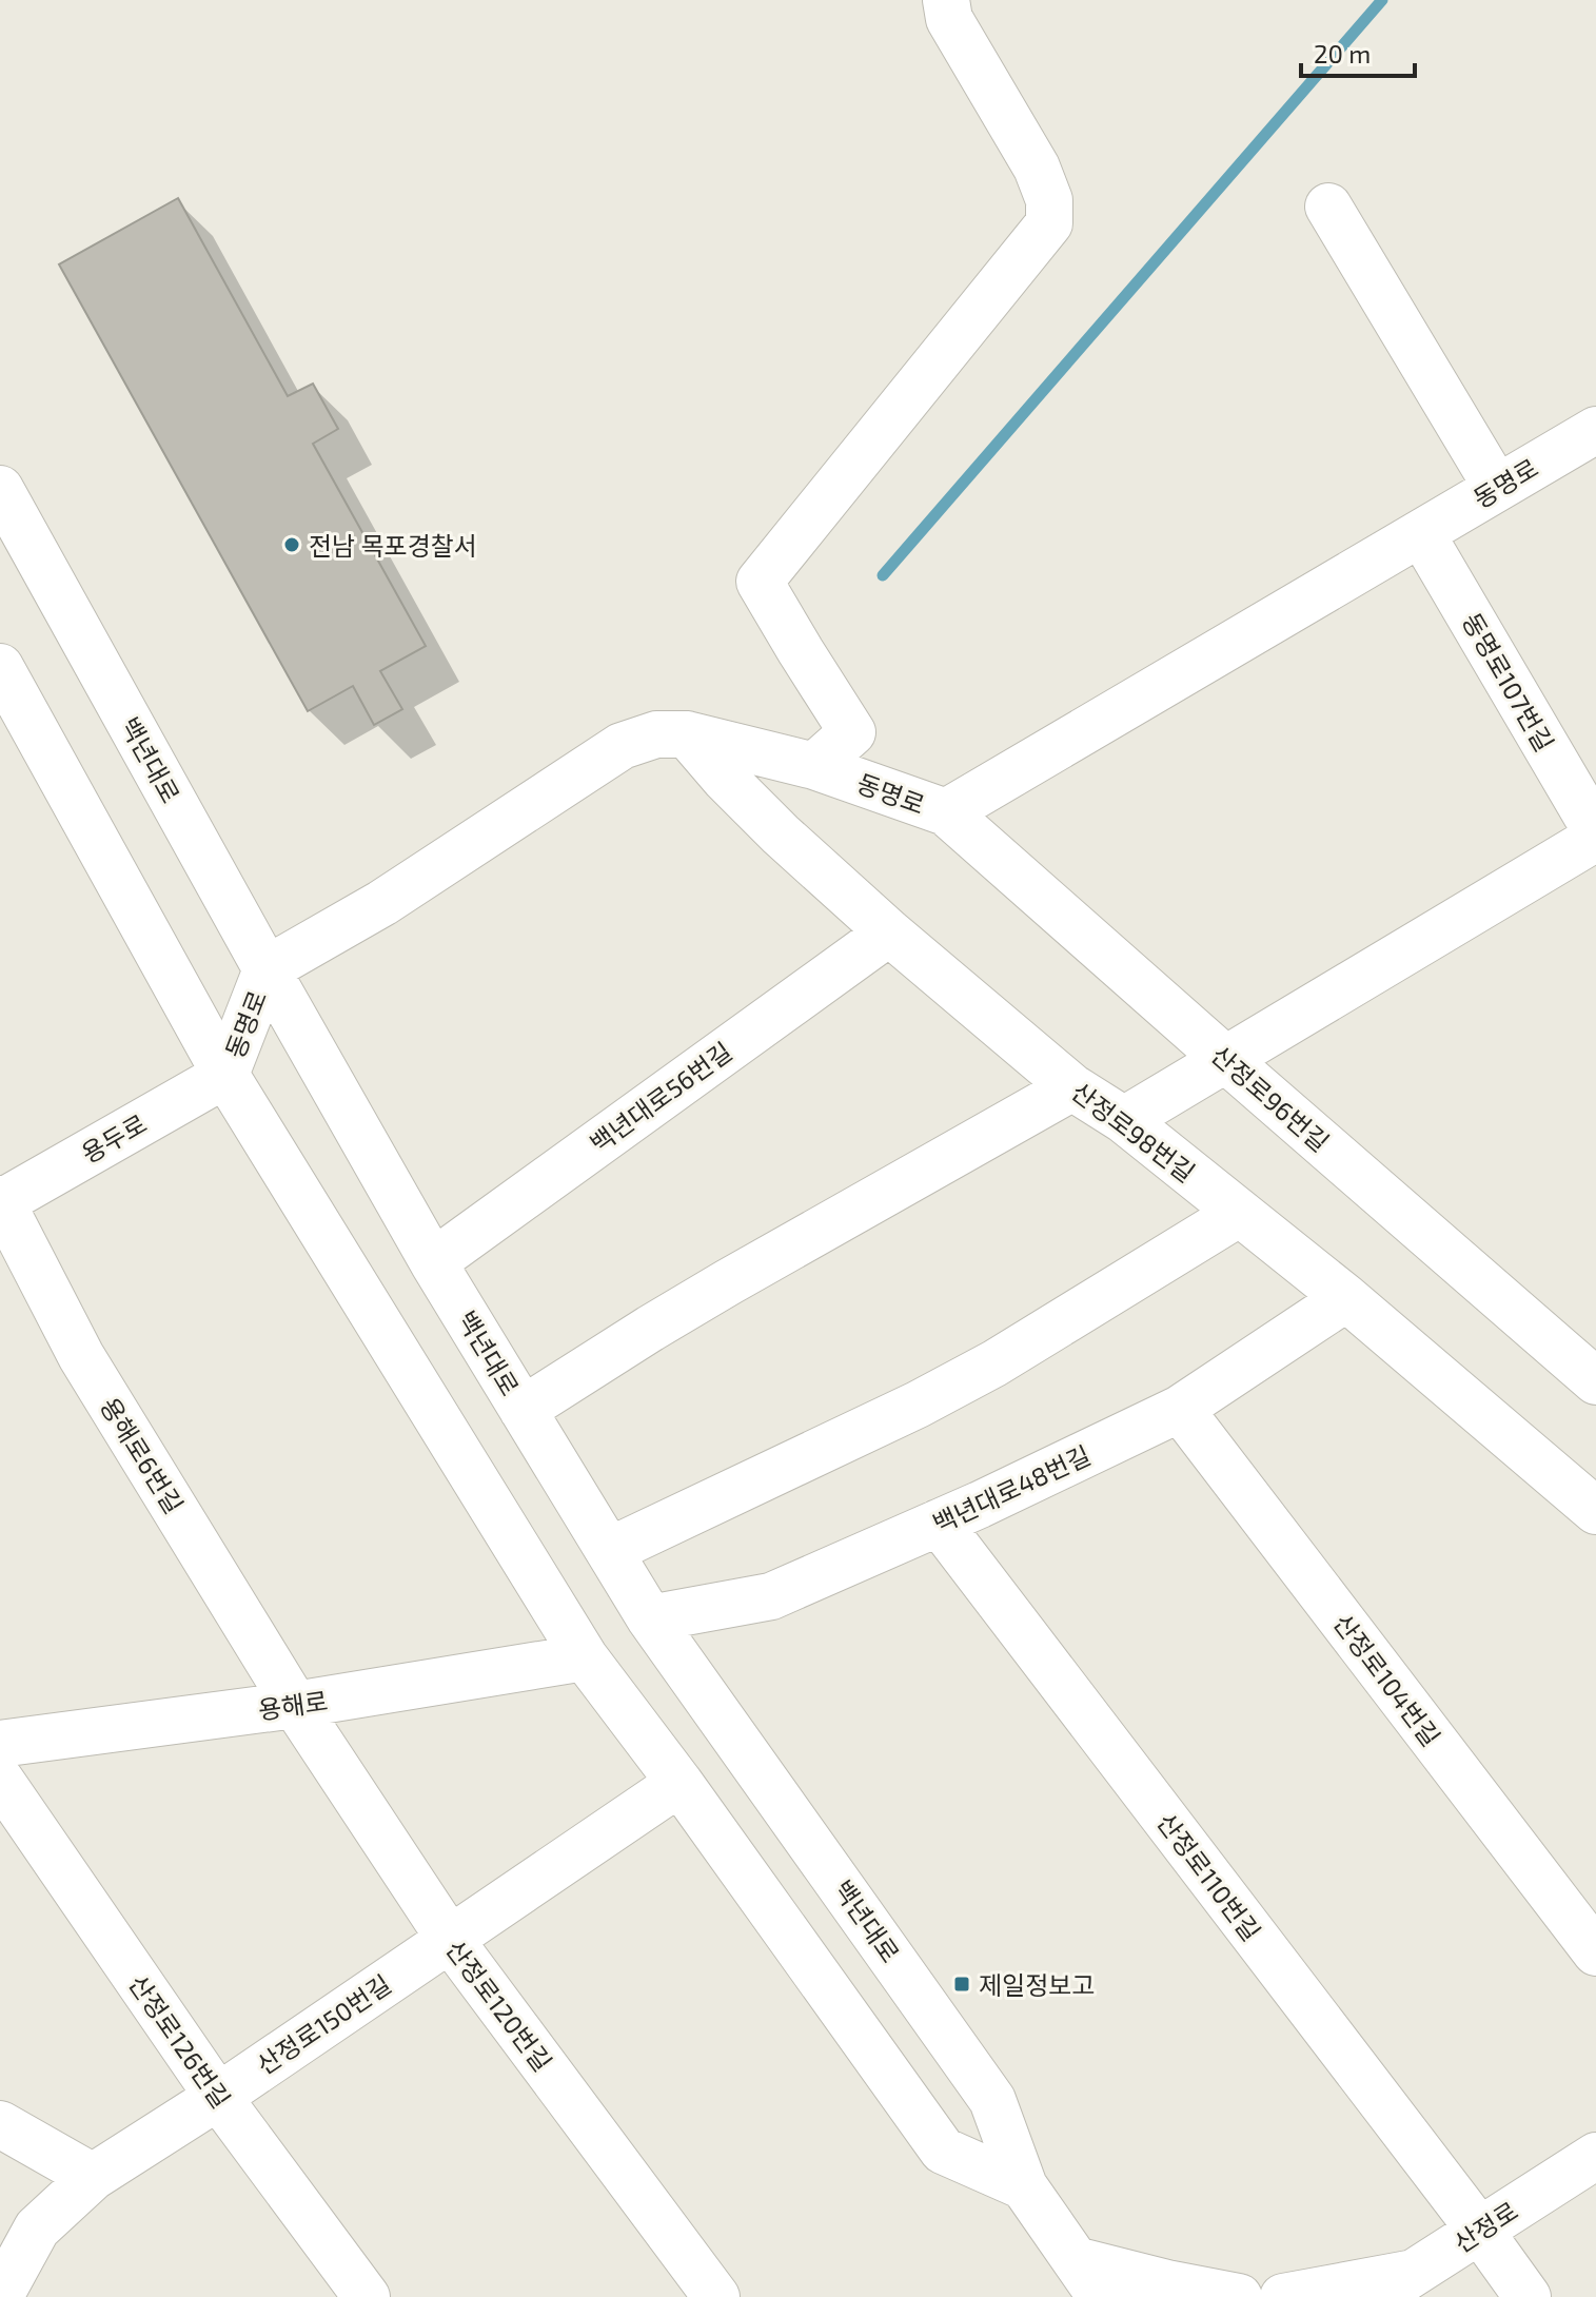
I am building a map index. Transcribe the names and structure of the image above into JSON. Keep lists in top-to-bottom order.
{
  "streets": {
    "street": [
      "동명로",
      "동명로107번길",
      "백년대로",
      "백년대로56번길",
      "산정로96번길",
      "산정로98번길",
      "용두로",
      "용해로6번길",
      "백년대로48번길",
      "산정로104번길",
      "용해로",
      "산정로110번길",
      "산정로120번길",
      "산정로150번길",
      "산정로126번길",
      "산정로"
    ]
  },
  "crossings": [
    ["동명로", "동명로107번길"],
    ["동명로", "백년대로"],
    ["동명로", "산정로96번길"],
    ["동명로", "산정로98번길"],
    ["동명로", "용두로"],
    ["백년대로", "백년대로56번길"],
    ["백년대로", "백년대로48번길"],
    ["백년대로56번길", "산정로98번길"],
    ["산정로98번길", "백년대로48번길"],
    ["용두로", "용해로6번길"],
    ["용해로6번길", "용해로"],
    ["용해로6번길", "산정로120번길"],
    ["백년대로48번길", "산정로104번길"],
    ["백년대로48번길", "산정로110번길"],
    ["용해로", "산정로120번길"],
    ["산정로110번길", "산정로"],
    ["산정로120번길", "산정로150번길"],
    ["산정로150번길", "산정로126번길"]
  ],
  "places": {
    "other": ["전남 목포경찰서"],
    "transit": ["제일정보고"]
  },
  "scale_bar": "20 m"
}
